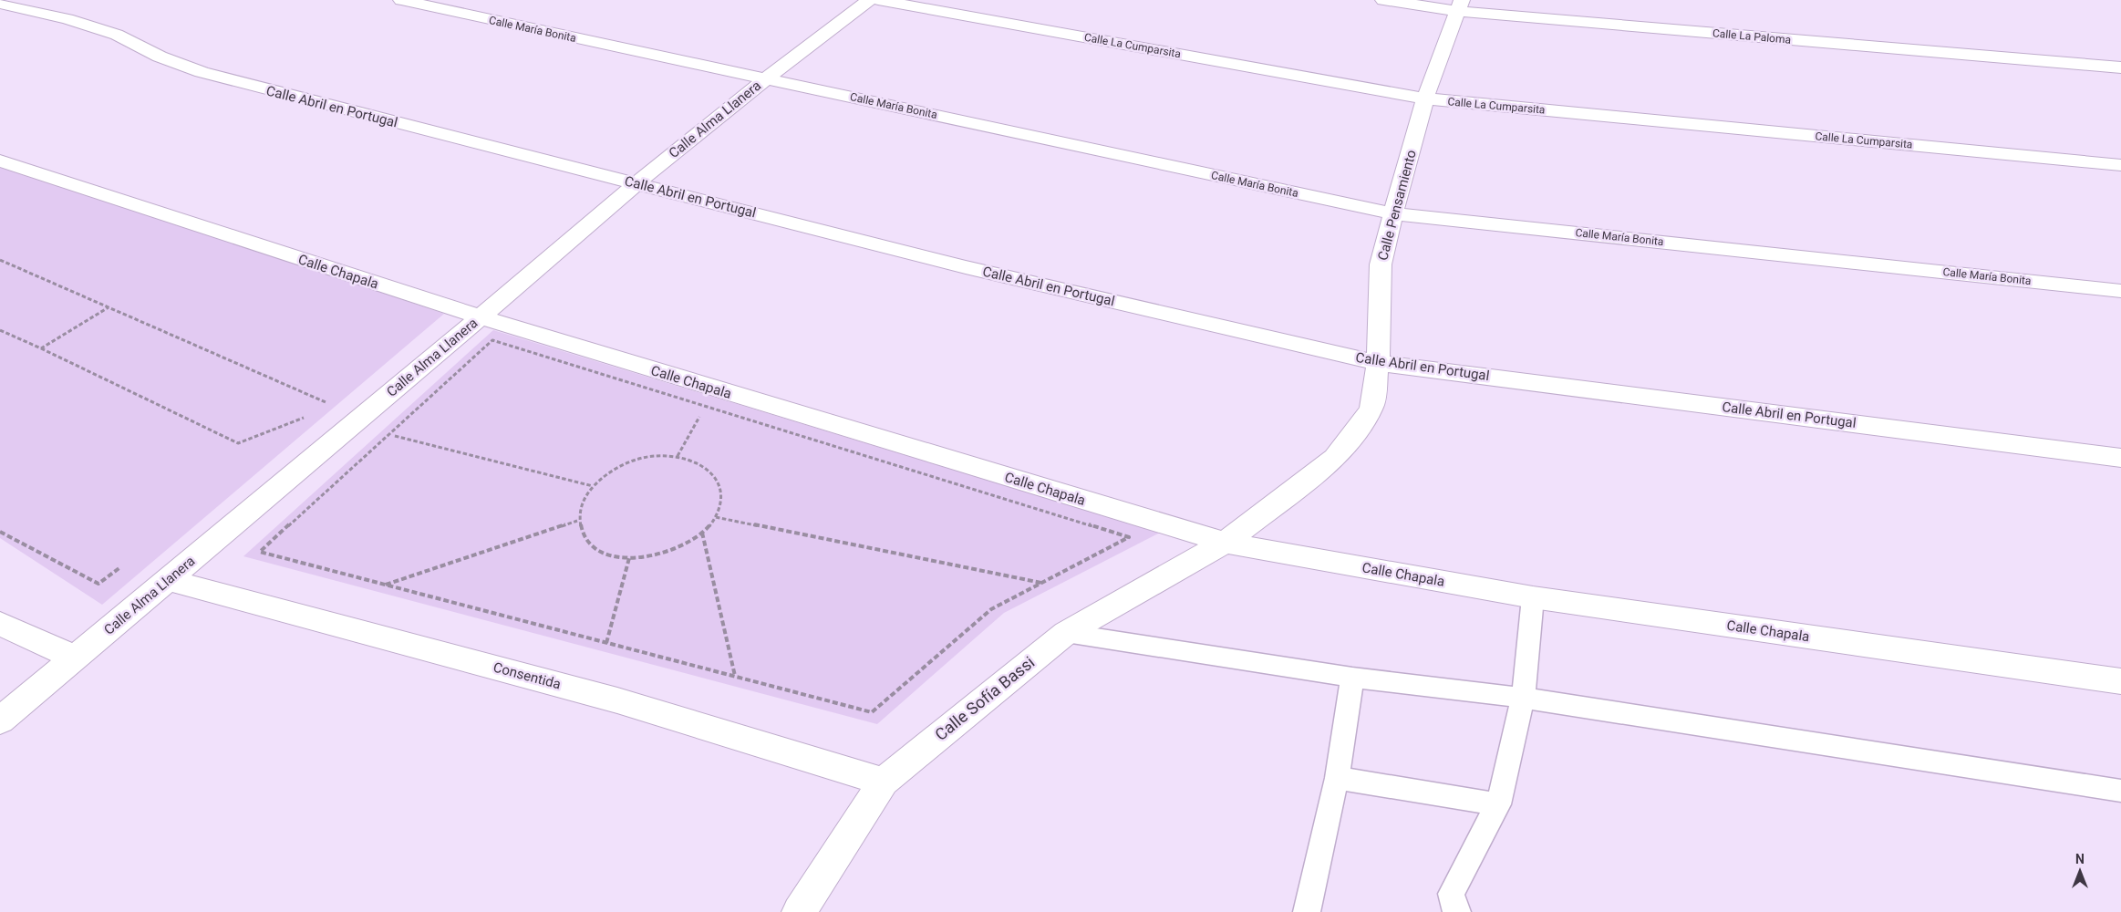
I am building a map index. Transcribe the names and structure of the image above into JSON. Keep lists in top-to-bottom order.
{
  "streets": {
    "street": [
      "Calle María Bonita",
      "Calle La Paloma",
      "Calle La Cumparsita",
      "Calle Abril en Portugal",
      "Calle Alma Llanera",
      "Calle Pensamiento",
      "Calle Chapala",
      "Consentida",
      "Calle Sofía Bassi"
    ]
  },
  "crossings": [
    ["Calle María Bonita", "Calle Alma Llanera"],
    ["Calle María Bonita", "Calle Pensamiento"],
    ["Calle La Paloma", "Calle Pensamiento"],
    ["Calle La Cumparsita", "Calle Pensamiento"],
    ["Calle Abril en Portugal", "Calle Alma Llanera"],
    ["Calle Abril en Portugal", "Calle Pensamiento"],
    ["Calle Alma Llanera", "Calle Chapala"],
    ["Calle Alma Llanera", "Consentida"],
    ["Calle Pensamiento", "Calle Chapala"],
    ["Calle Pensamiento", "Calle Sofía Bassi"],
    ["Calle Chapala", "Calle Sofía Bassi"],
    ["Consentida", "Calle Sofía Bassi"]
  ],
  "north": "top"
}
